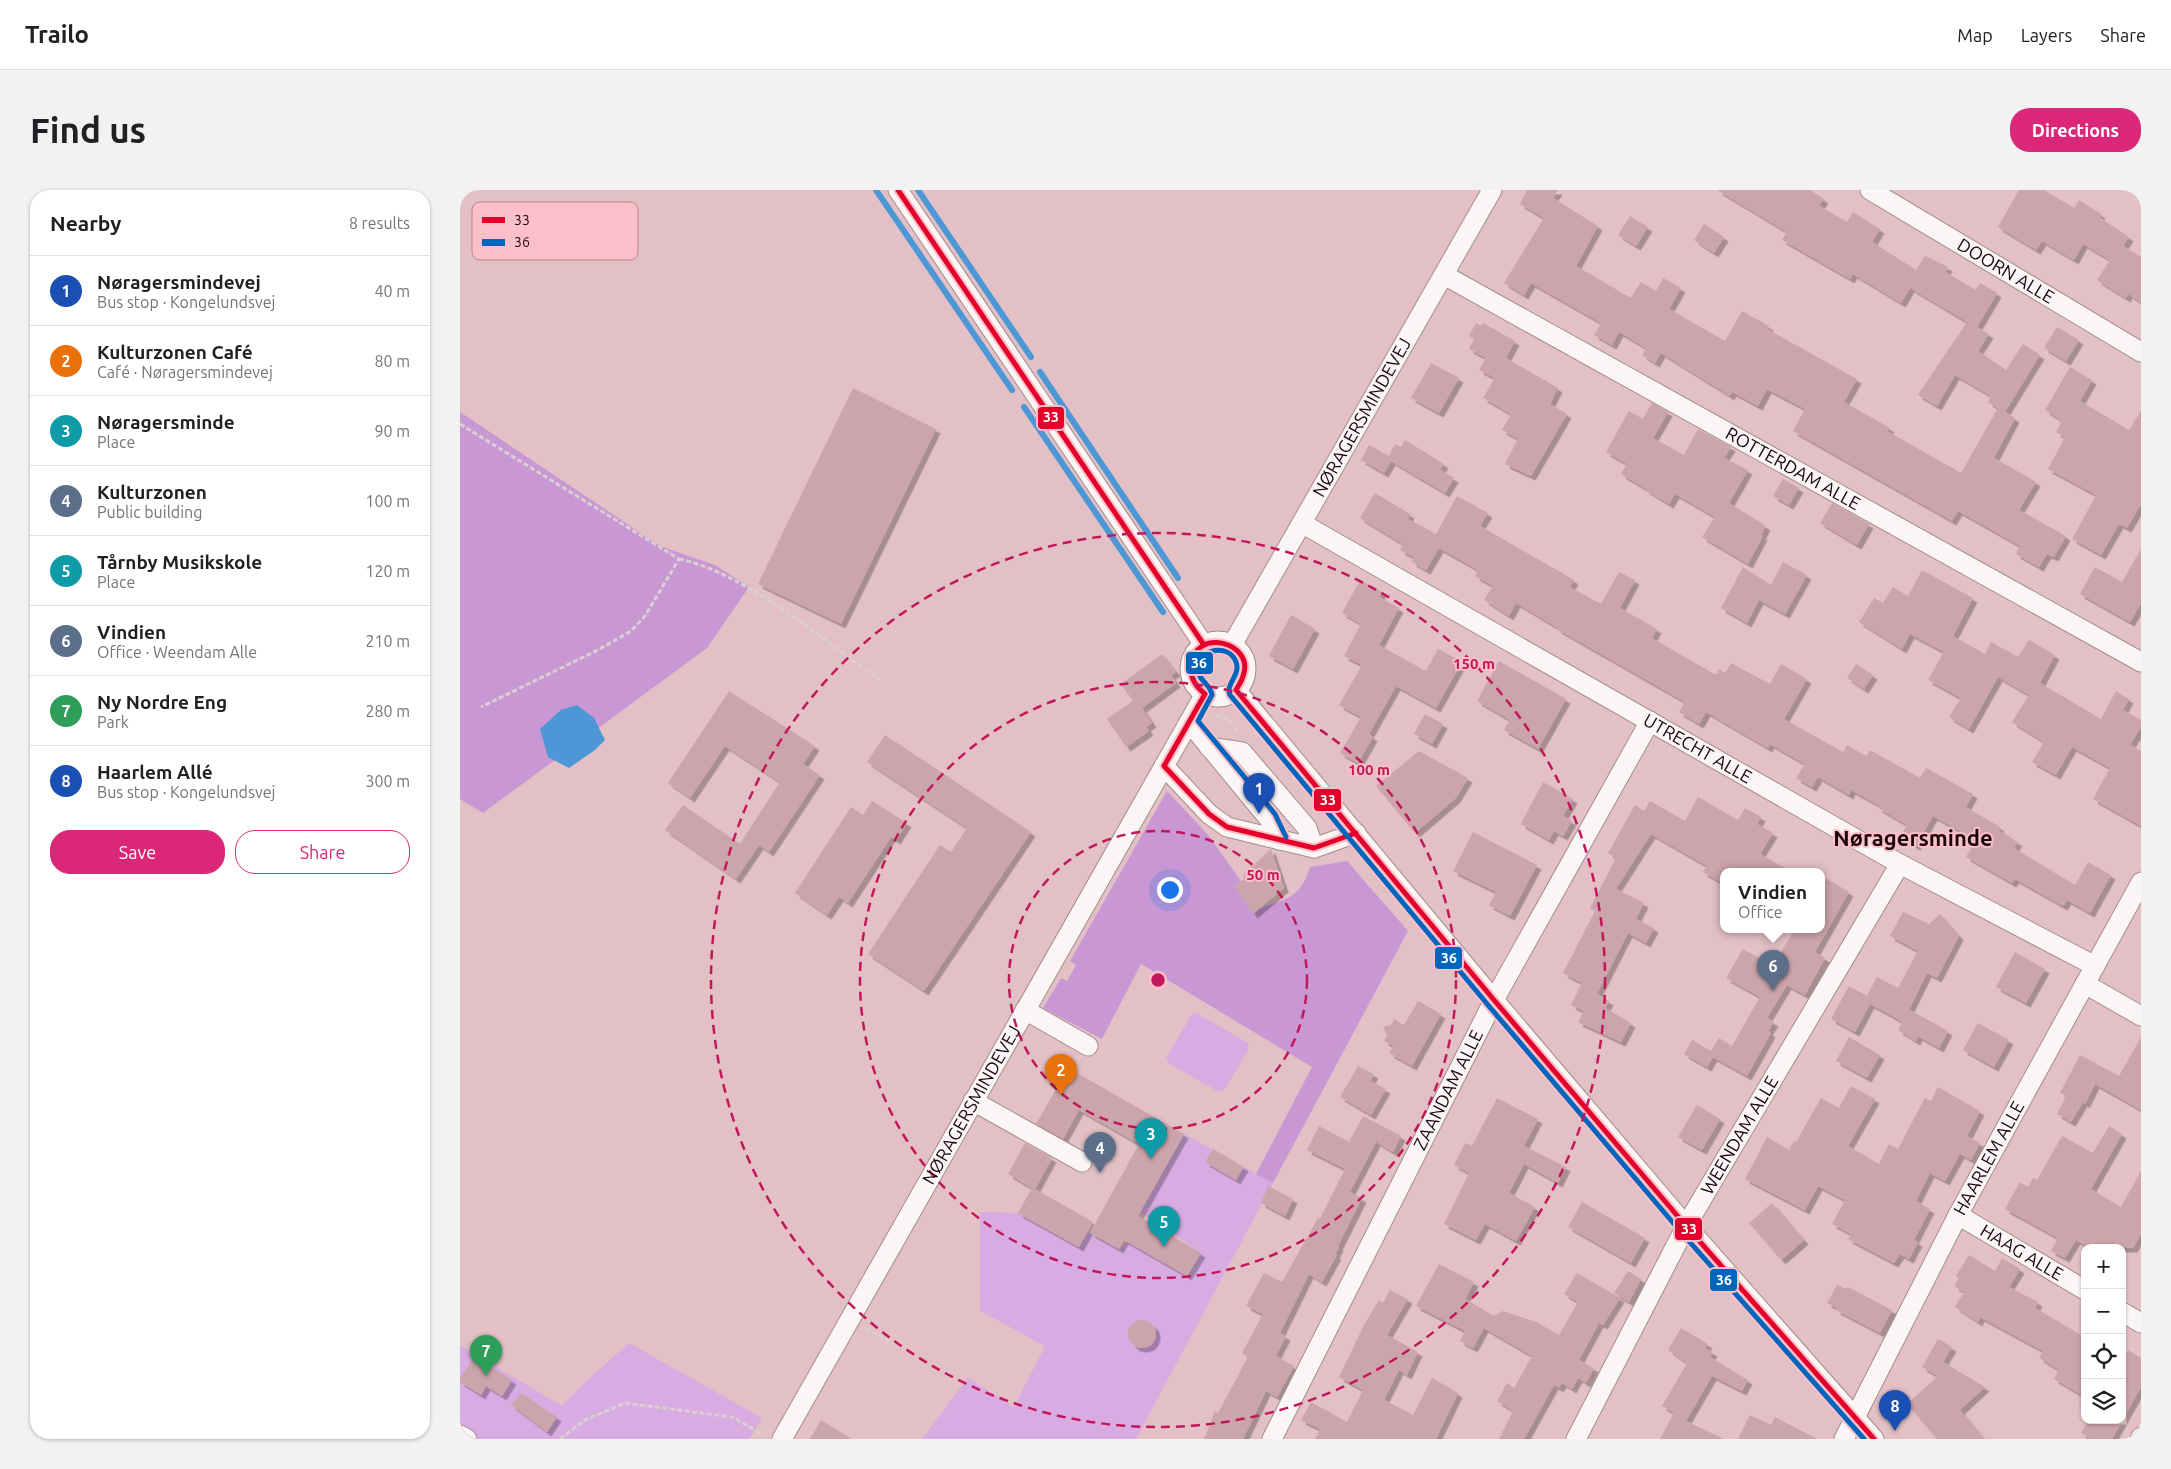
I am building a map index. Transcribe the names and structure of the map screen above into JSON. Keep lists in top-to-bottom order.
{
  "streets": {
    "street": [
      "DOORN ALLE",
      "NØRAGERSMINDEVEJ",
      "ROTTERDAM ALLE",
      "UTRECHT ALLE",
      "ZAANDAM ALLE",
      "WEENDAM ALLE",
      "HAARLEM ALLE",
      "HAAG ALLE"
    ]
  },
  "crossings": [
    ["NØRAGERSMINDEVEJ", "ROTTERDAM ALLE"],
    ["NØRAGERSMINDEVEJ", "UTRECHT ALLE"],
    ["UTRECHT ALLE", "ZAANDAM ALLE"],
    ["UTRECHT ALLE", "WEENDAM ALLE"],
    ["UTRECHT ALLE", "HAARLEM ALLE"],
    ["HAARLEM ALLE", "HAAG ALLE"]
  ],
  "districts": ["Nøragersminde"],
  "lines": ["transit line 33", "transit line 36"],
  "legend": ["33", "36"],
  "page": {
    "header": "Trailo",
    "nav": ["Map", "Layers", "Share"],
    "buttons": [
      "Directions",
      ["Save", "Share"]
    ],
    "title": "Find us",
    "heading": ["Nearby", "8 results"],
    "list": [
      {
        "mark": "1",
        "name": "Nøragersmindevej",
        "note": "Bus stop · Kongelundsvej",
        "value": "40 m"
      },
      {
        "mark": "2",
        "name": "Kulturzonen Café",
        "note": "Café · Nøragersmindevej",
        "value": "80 m"
      },
      {
        "mark": "3",
        "name": "Nøragersminde",
        "note": "Place",
        "value": "90 m"
      },
      {
        "mark": "4",
        "name": "Kulturzonen",
        "note": "Public building",
        "value": "100 m"
      },
      {
        "mark": "5",
        "name": "Tårnby Musikskole",
        "note": "Place",
        "value": "120 m"
      },
      {
        "mark": "6",
        "name": "Vindien",
        "note": "Office · Weendam Alle",
        "value": "210 m"
      },
      {
        "mark": "7",
        "name": "Ny Nordre Eng",
        "note": "Park",
        "value": "280 m"
      },
      {
        "mark": "8",
        "name": "Haarlem Allé",
        "note": "Bus stop · Kongelundsvej",
        "value": "300 m"
      }
    ],
    "pins": [
      "1",
      "6",
      "2",
      "3",
      "4",
      "5",
      "7",
      "8"
    ],
    "popup": ["Vindien", "Office"],
    "map_buttons": ["+", "−"]
  },
  "rings": ["150 m", "100 m", "50 m"]
}
